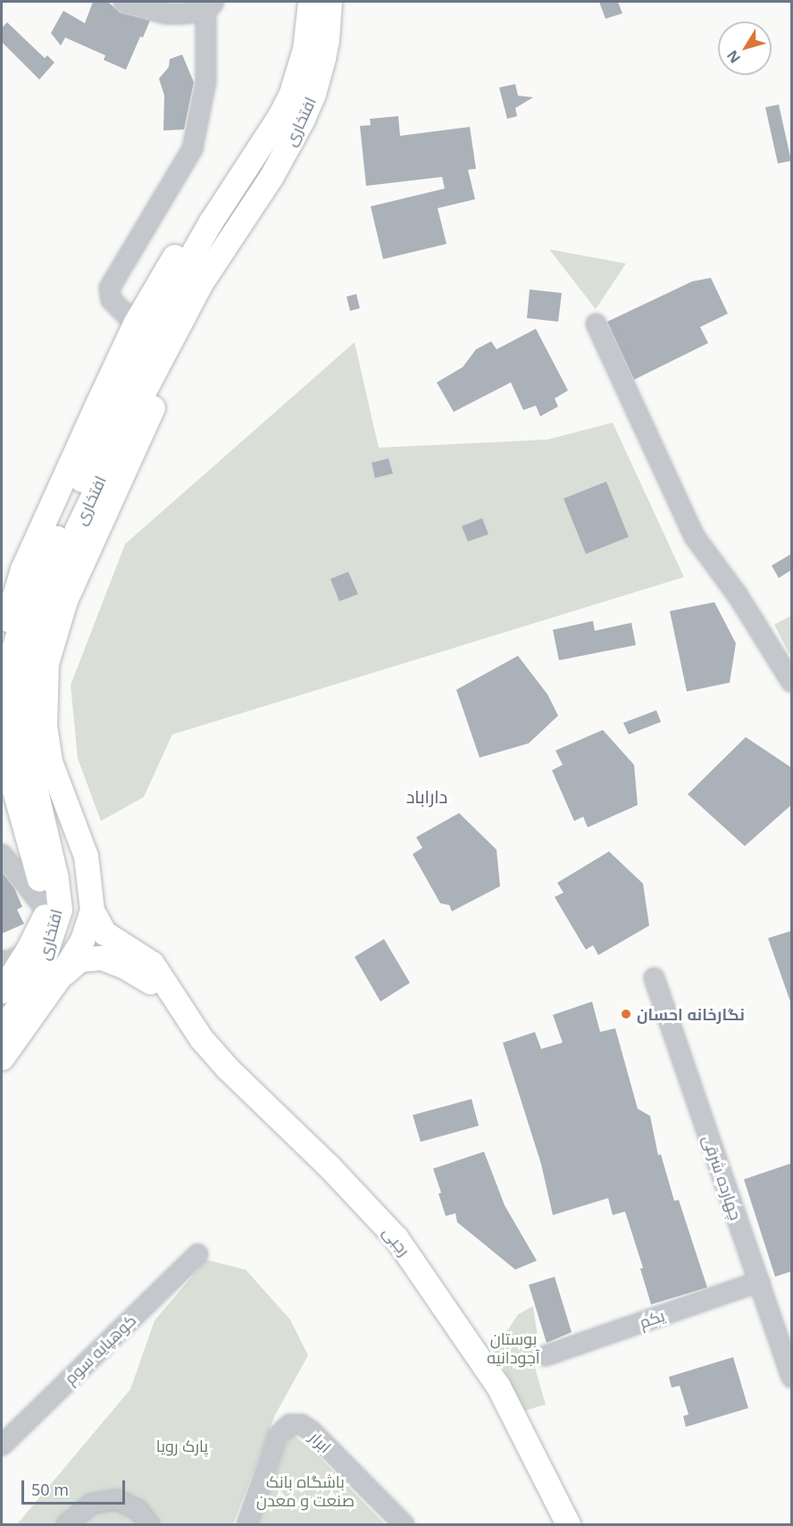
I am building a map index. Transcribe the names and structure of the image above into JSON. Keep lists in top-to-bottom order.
{
  "streets": {
    "main road": ["افتخاری", "رجبی"],
    "street": [
      "چهارده شرقی",
      "یکم",
      "کوهپایه سوم",
      "ابرار"
    ]
  },
  "crossings": [
    ["چهارده شرقی", "یکم"]
  ],
  "districts": ["داراباد"],
  "parks": ["بوستان آجودانیه", "پارک رویا", "باشگاه بانک صنعت و معدن"],
  "places": ["نگارخانه احسان"],
  "scale_bar": "50 m",
  "north": "bottom left"
}
